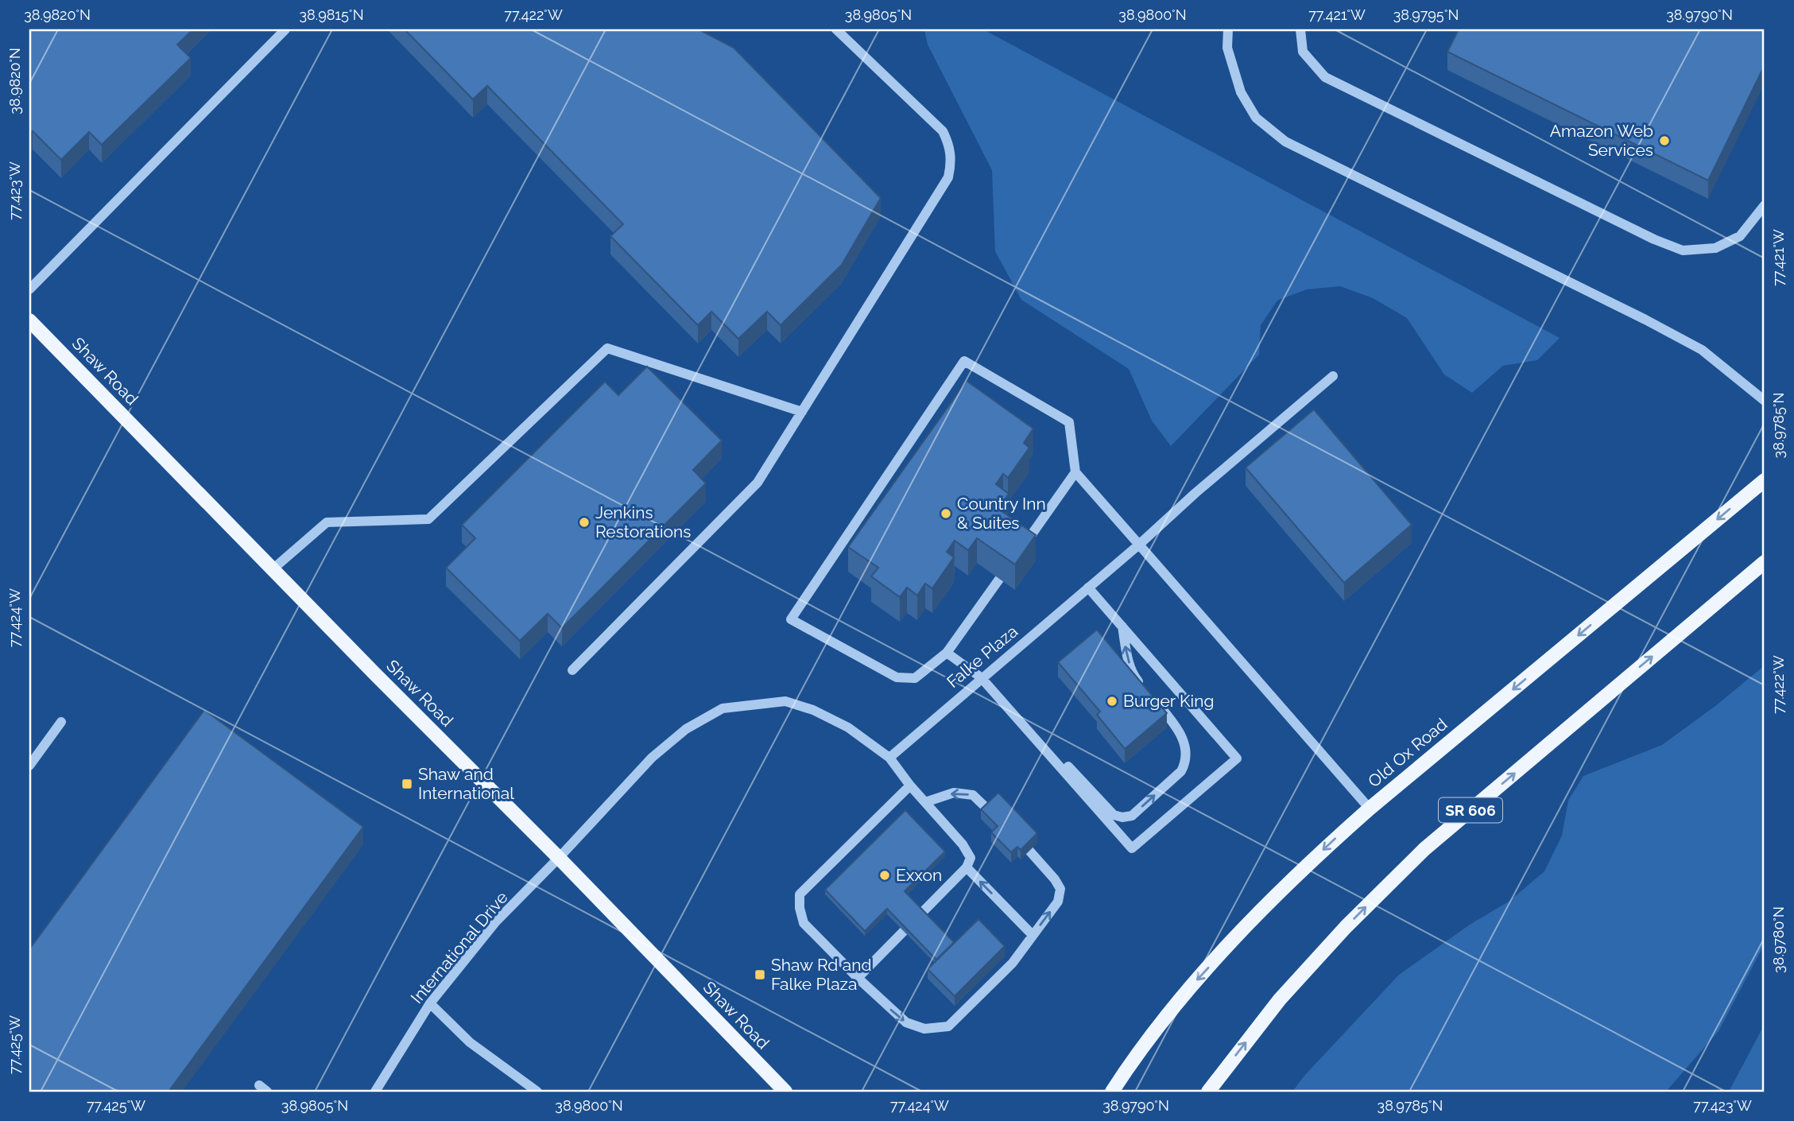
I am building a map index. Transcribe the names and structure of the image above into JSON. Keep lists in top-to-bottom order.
{
  "streets": {
    "main road": ["Shaw Road", "Old Ox Road", "SR 606"],
    "street": ["Falke Plaza", "International Drive"]
  },
  "crossings": [
    ["Shaw Road", "International Drive"]
  ],
  "places": {
    "other": [
      "Amazon Web Services",
      "Country Inn & Suites",
      "Jenkins Restorations",
      "Burger King",
      "Exxon"
    ],
    "transit": ["Shaw and International", "Shaw Rd and Falke Plaza"]
  },
  "coordinates": [
    "38.9820°N",
    "38.9815°N",
    "77.422°W",
    "38.9805°N",
    "38.9800°N",
    "77.421°W",
    "38.9795°N",
    "38.9790°N",
    "77.423°W",
    "38.9785°N",
    "77.424°W",
    "38.9780°N",
    "77.425°W"
  ]
}
